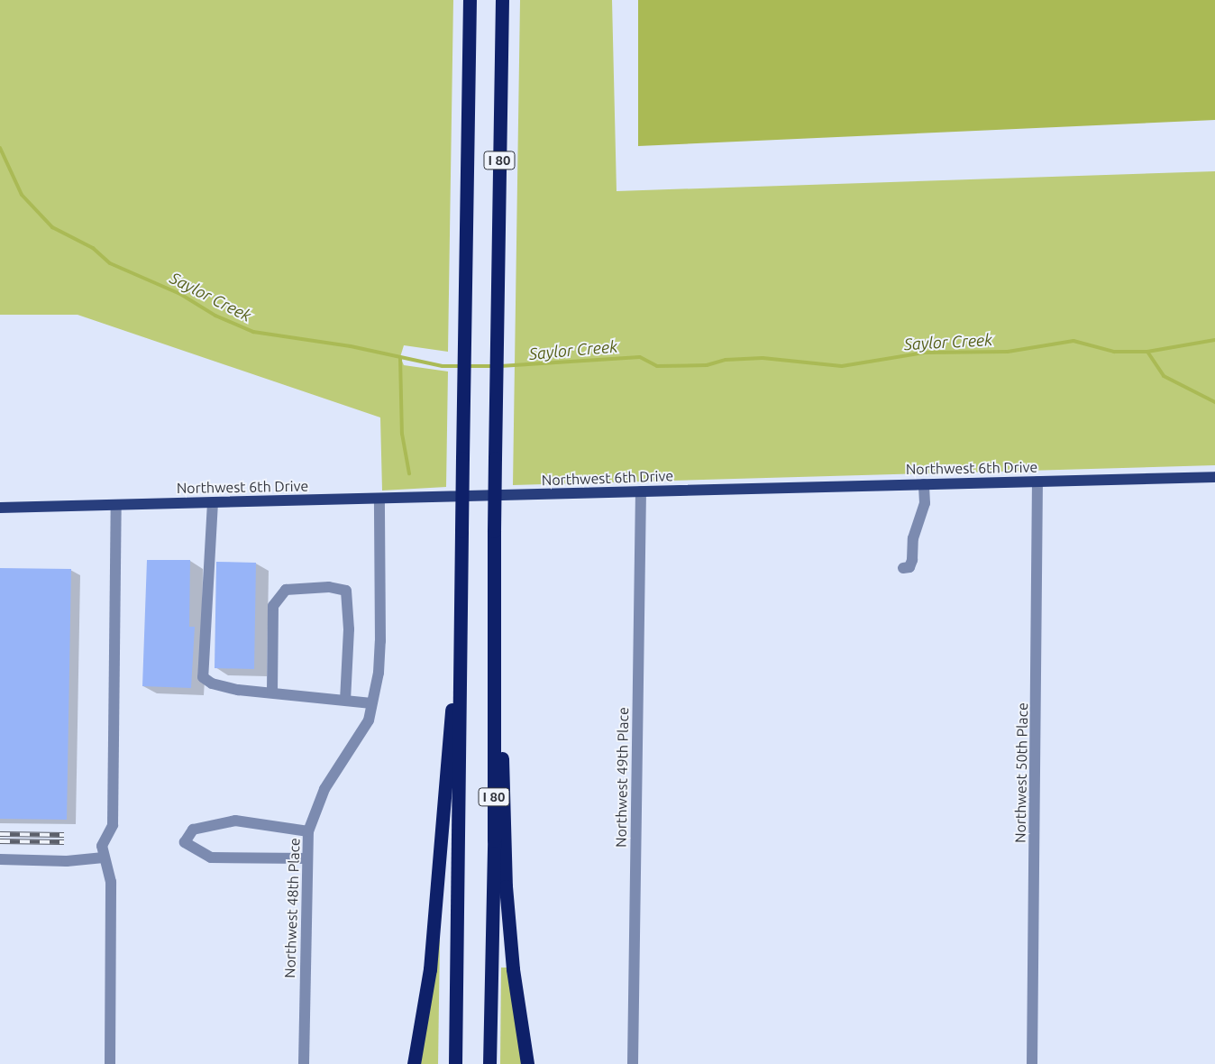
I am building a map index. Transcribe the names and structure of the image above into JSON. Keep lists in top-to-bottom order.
{
  "streets": {
    "highway": ["I 80"],
    "main road": ["Northwest 6th Drive"],
    "street": ["Northwest 50th Place", "Northwest 49th Place", "Northwest 48th Place"]
  },
  "crossings": [
    ["Northwest 6th Drive", "Northwest 50th Place"],
    ["Northwest 6th Drive", "Northwest 49th Place"],
    ["Northwest 6th Drive", "Northwest 48th Place"]
  ],
  "water": ["Saylor Creek"]
}
